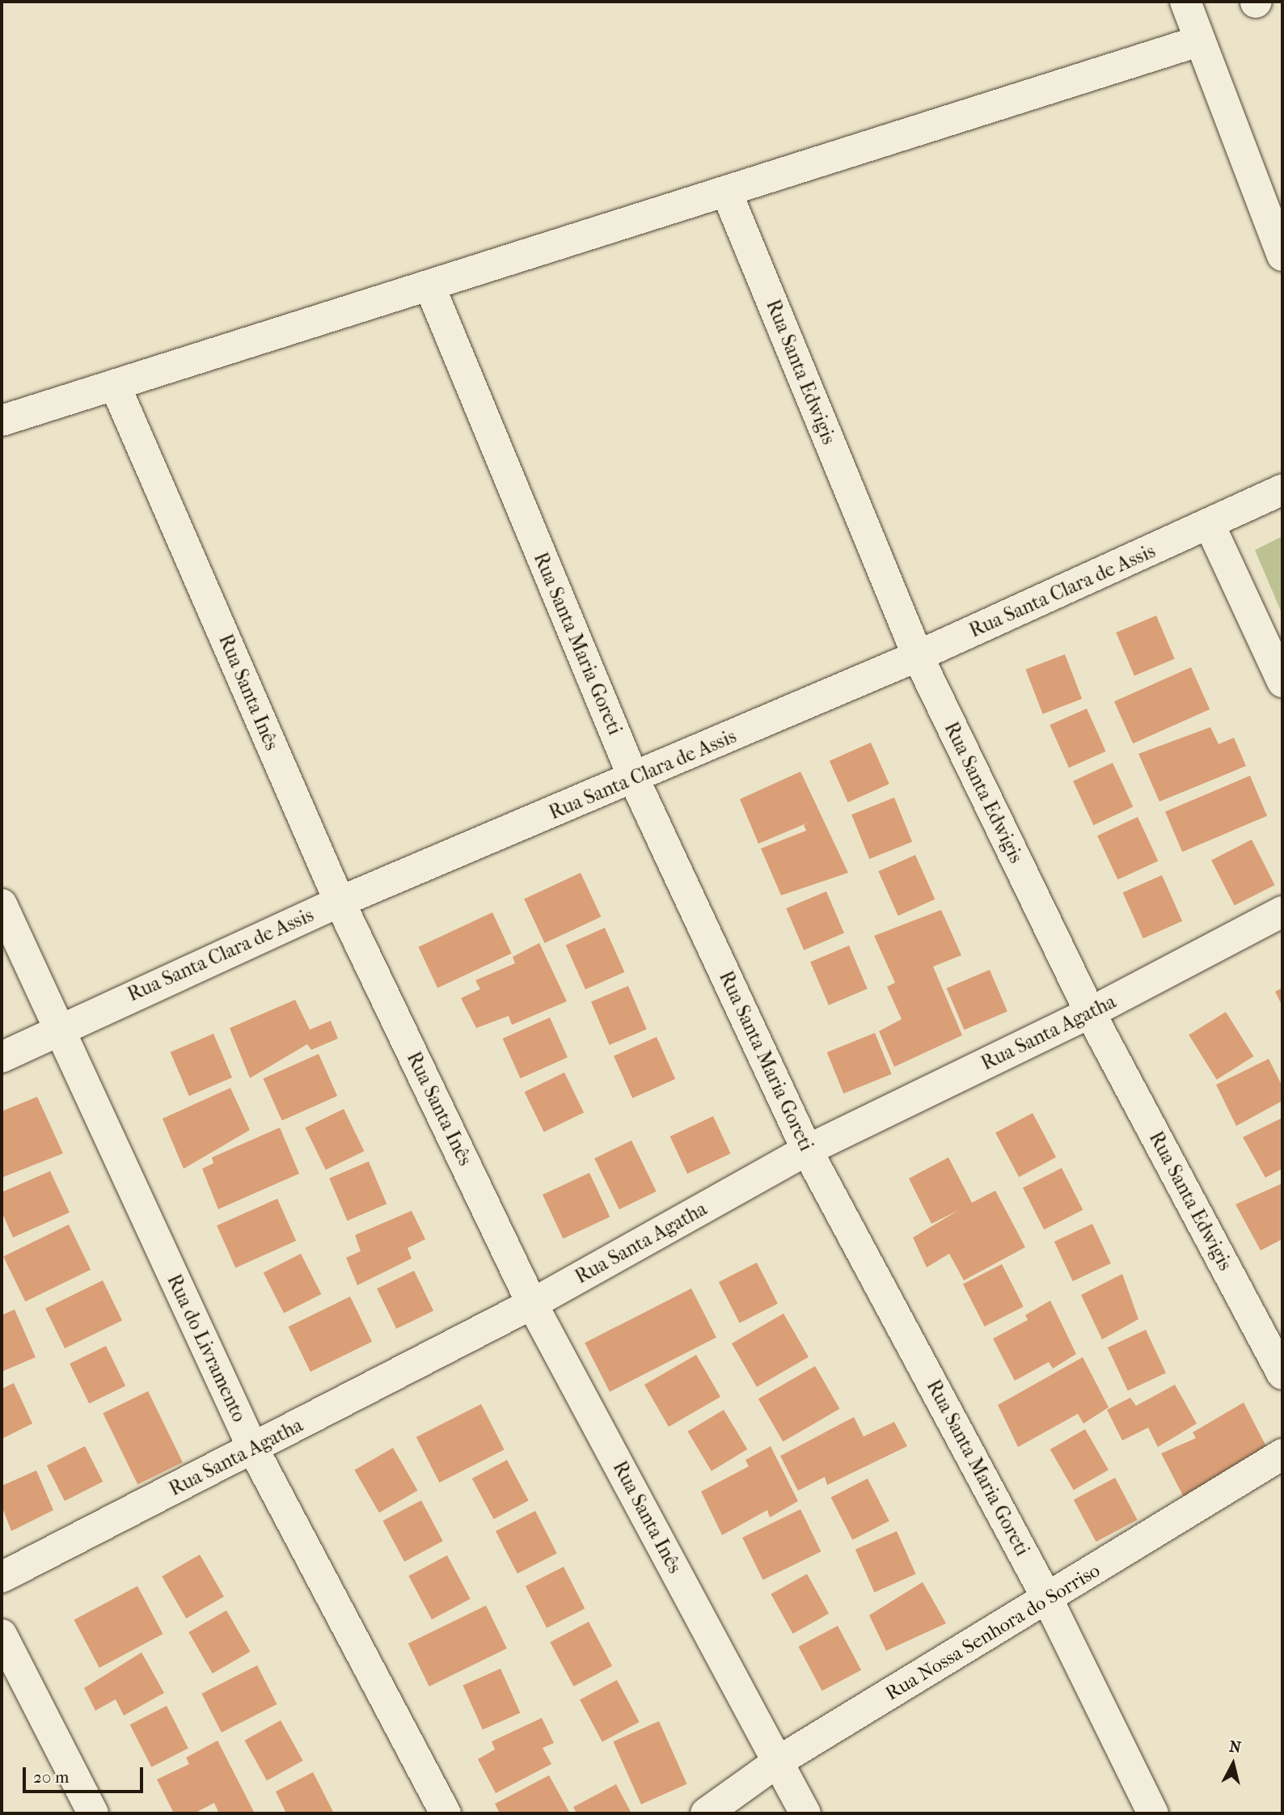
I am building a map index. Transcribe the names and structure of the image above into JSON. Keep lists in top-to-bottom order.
{
  "streets": {
    "street": [
      "Rua Santa Edwigis",
      "Rua Santa Clara de Assis",
      "Rua Santa Maria Goreti",
      "Rua Santa Inês",
      "Rua Santa Agatha",
      "Rua do Livramento",
      "Rua Nossa Senhora do Sorriso"
    ]
  },
  "crossings": [
    ["Rua Santa Edwigis", "Rua Santa Clara de Assis"],
    ["Rua Santa Edwigis", "Rua Santa Agatha"],
    ["Rua Santa Clara de Assis", "Rua Santa Maria Goreti"],
    ["Rua Santa Clara de Assis", "Rua Santa Inês"],
    ["Rua Santa Clara de Assis", "Rua do Livramento"],
    ["Rua Santa Maria Goreti", "Rua Santa Agatha"],
    ["Rua Santa Maria Goreti", "Rua Nossa Senhora do Sorriso"],
    ["Rua Santa Inês", "Rua Santa Agatha"],
    ["Rua Santa Inês", "Rua Nossa Senhora do Sorriso"],
    ["Rua Santa Agatha", "Rua do Livramento"]
  ],
  "scale_bar": "20 m",
  "north": "top"
}
